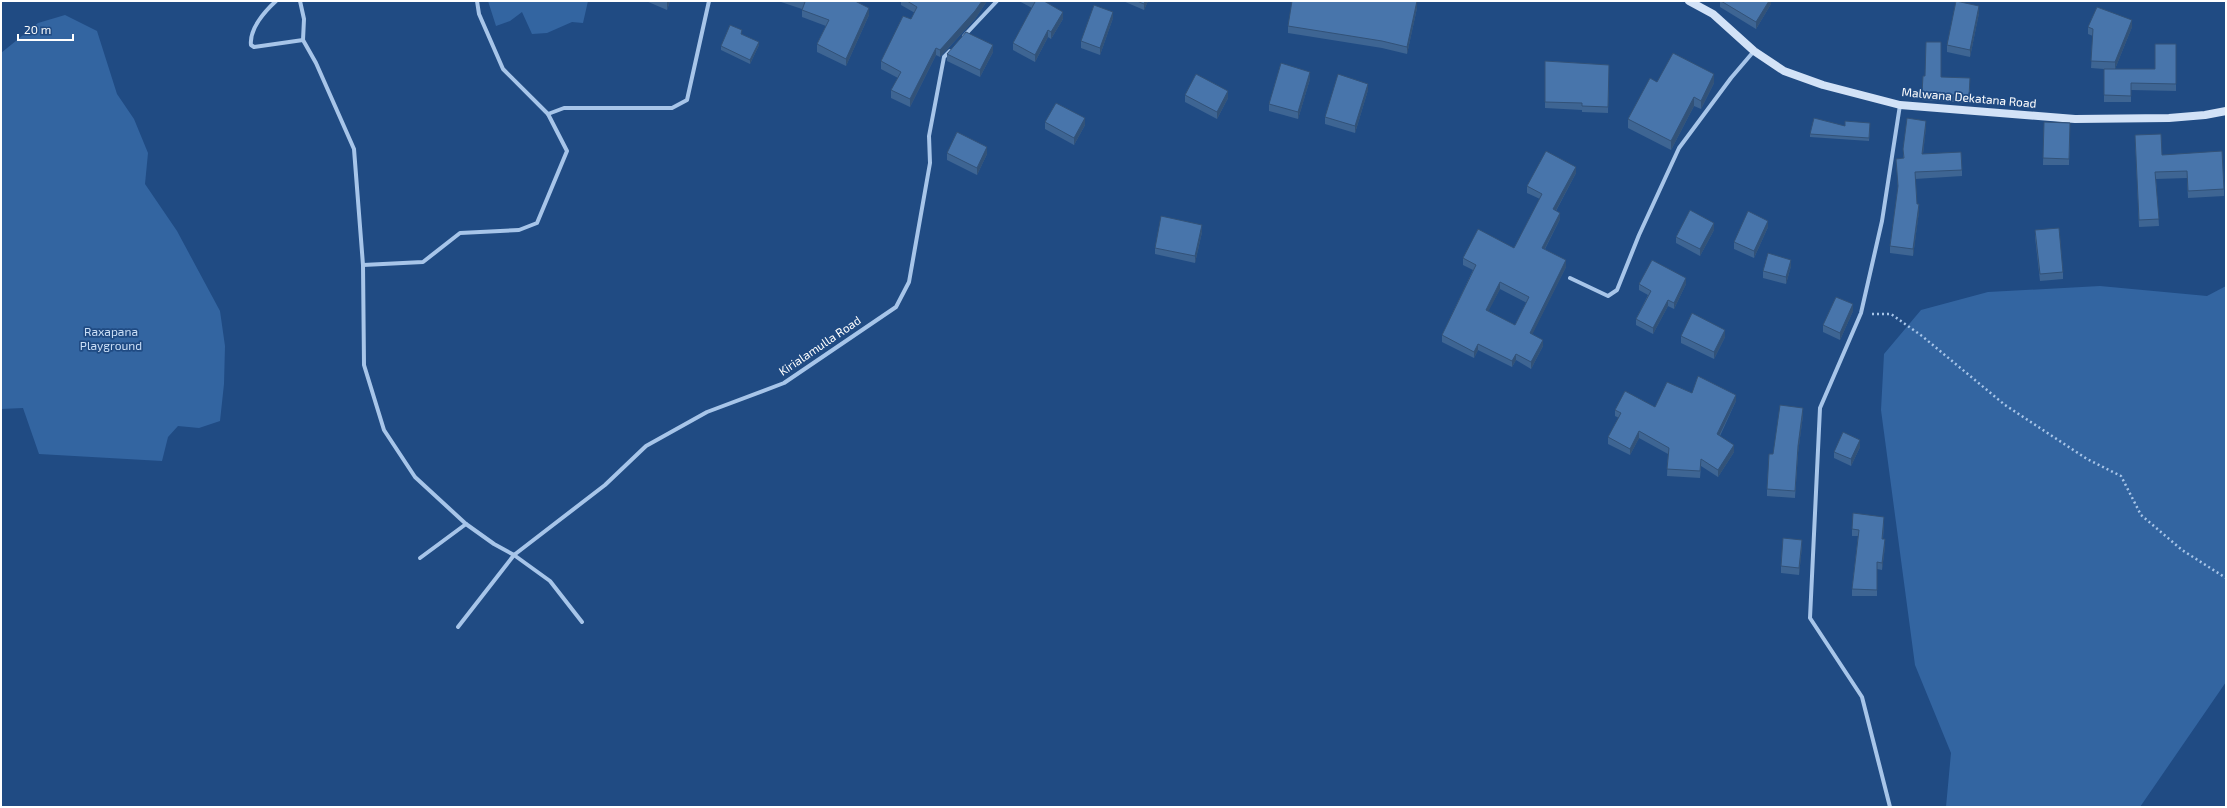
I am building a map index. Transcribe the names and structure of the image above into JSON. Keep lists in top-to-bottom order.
{
  "streets": {
    "main road": ["Malwana Dekatana Road"],
    "street": ["Kirialamulla Road"]
  },
  "parks": ["Raxapana Playground"],
  "scale_bar": "20 m"
}
